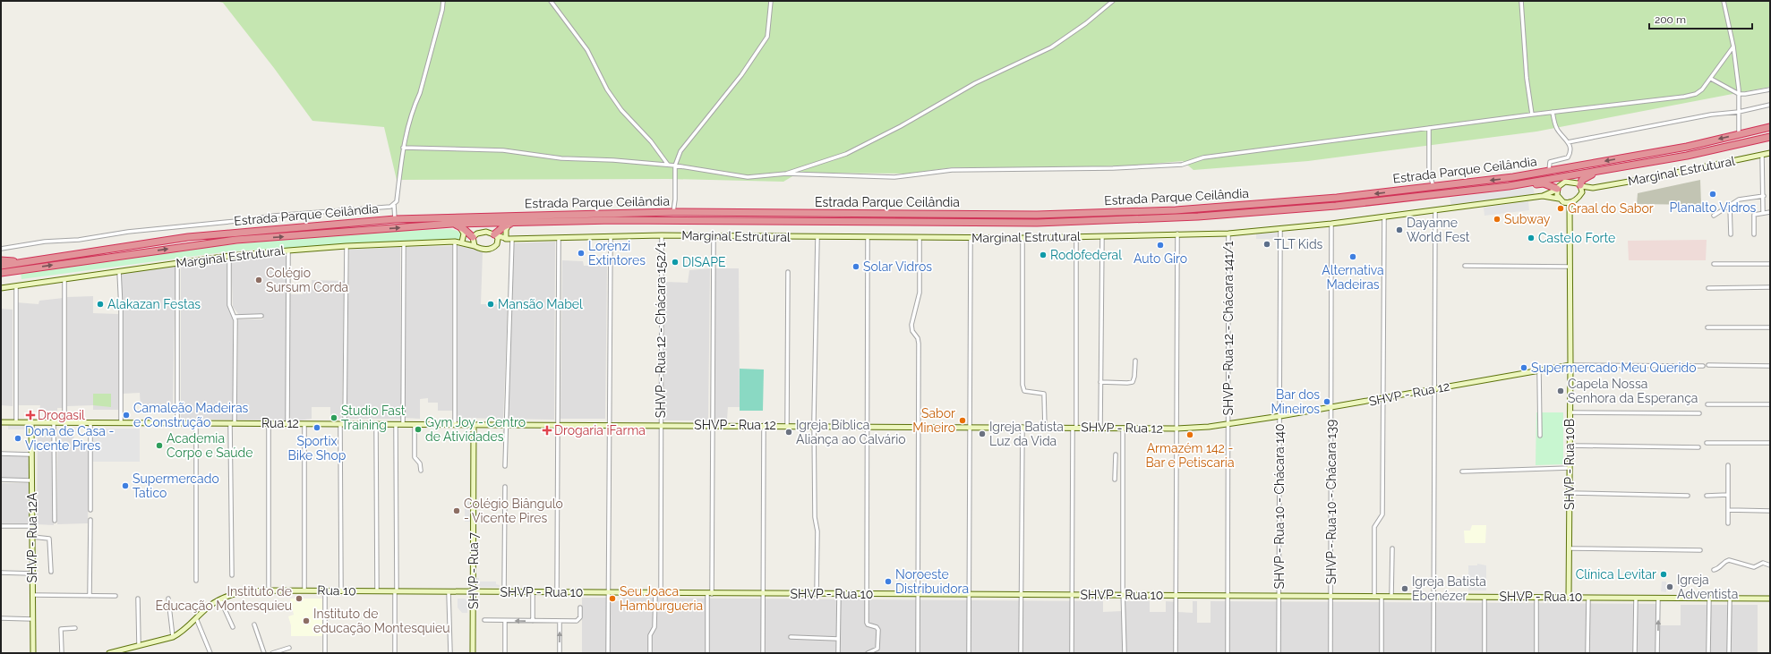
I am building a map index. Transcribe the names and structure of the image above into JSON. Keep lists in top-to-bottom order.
{
  "streets": {
    "highway": ["Estrada Parque Ceilândia"],
    "street": [
      "Marginal Estrutural",
      "SHVP - Rua 12 - Chácara 141/1",
      "SHVP - Rua 12 - Chácara 152/1",
      "SHVP - Rua 12",
      "Rua 12",
      "SHVP - Rua 10B",
      "SHVP - Rua 10 - Chácara 139",
      "SHVP - Rua 10 - Chácara 140",
      "SHVP - Rua 12A",
      "SHVP - Rua 7",
      "Rua 10",
      "SHVP - Rua 10"
    ]
  },
  "crossings": [
    ["Marginal Estrutural", "SHVP - Rua 12 - Chácara 141/1"],
    ["Marginal Estrutural", "SHVP - Rua 12 - Chácara 152/1"],
    ["Marginal Estrutural", "SHVP - Rua 10B"],
    ["Marginal Estrutural", "SHVP - Rua 10 - Chácara 139"],
    ["Marginal Estrutural", "SHVP - Rua 10 - Chácara 140"],
    ["SHVP - Rua 12 - Chácara 141/1", "SHVP - Rua 12"],
    ["SHVP - Rua 12 - Chácara 141/1", "SHVP - Rua 10"],
    ["SHVP - Rua 12 - Chácara 152/1", "SHVP - Rua 12"],
    ["SHVP - Rua 12 - Chácara 152/1", "SHVP - Rua 10"],
    ["SHVP - Rua 12", "Rua 12"],
    ["SHVP - Rua 12", "SHVP - Rua 10B"],
    ["SHVP - Rua 12", "SHVP - Rua 10 - Chácara 139"],
    ["SHVP - Rua 12", "SHVP - Rua 10 - Chácara 140"],
    ["SHVP - Rua 12", "SHVP - Rua 7"],
    ["Rua 12", "SHVP - Rua 12A"],
    ["Rua 12", "SHVP - Rua 7"],
    ["SHVP - Rua 10B", "SHVP - Rua 10"],
    ["SHVP - Rua 10 - Chácara 139", "SHVP - Rua 10"],
    ["SHVP - Rua 10 - Chácara 140", "SHVP - Rua 10"],
    ["SHVP - Rua 7", "Rua 10"],
    ["SHVP - Rua 7", "SHVP - Rua 10"],
    ["Rua 10", "SHVP - Rua 10"]
  ],
  "places": {
    "other": [
      "Planalto Vidros",
      "Graal do Sabor",
      "Subway",
      "Dayanne World Fest",
      "Castelo Forte",
      "TLT Kids",
      "Auto Giro",
      "Lorenzi Extintores",
      "Rodofederal",
      "Alternativa Madeiras",
      "DISAPE",
      "Solar Vidros",
      "Colégio Sursum Corda",
      "Alakazan Festas",
      "Mansão Mabel",
      "Supermercado Meu Querido",
      "Capela Nossa Senhora da Esperança",
      "Bar dos Mineiros",
      "Camaleão Madeiras e Construção",
      "Studio Fast Training",
      "Sabor Mineiro",
      "Sportix Bike Shop",
      "Gym Joy - Centro de Atividades",
      "Igreja Bíblica Aliança ao Calvário",
      "Igreja Batista Luz da Vida",
      "Armazém 142 - Bar e Petiscaria",
      "Dona de Casa - Vicente Pires",
      "Academia Corpo e Saúde",
      "Supermercado Tatico",
      "Colégio Biângulo - Vicente Pires",
      "Clínica Levitar",
      "Noroeste Distribuidora",
      "Igreja Adventista",
      "Igreja Batista Ebenézer",
      "Instituto de Educação Montesquieu",
      "Seu Joaca Hamburgueria",
      "Instituto de educação Montesquieu"
    ],
    "health": ["Drogasil", "Drogaria iFarma"]
  },
  "scale_bar": "200 m"
}
